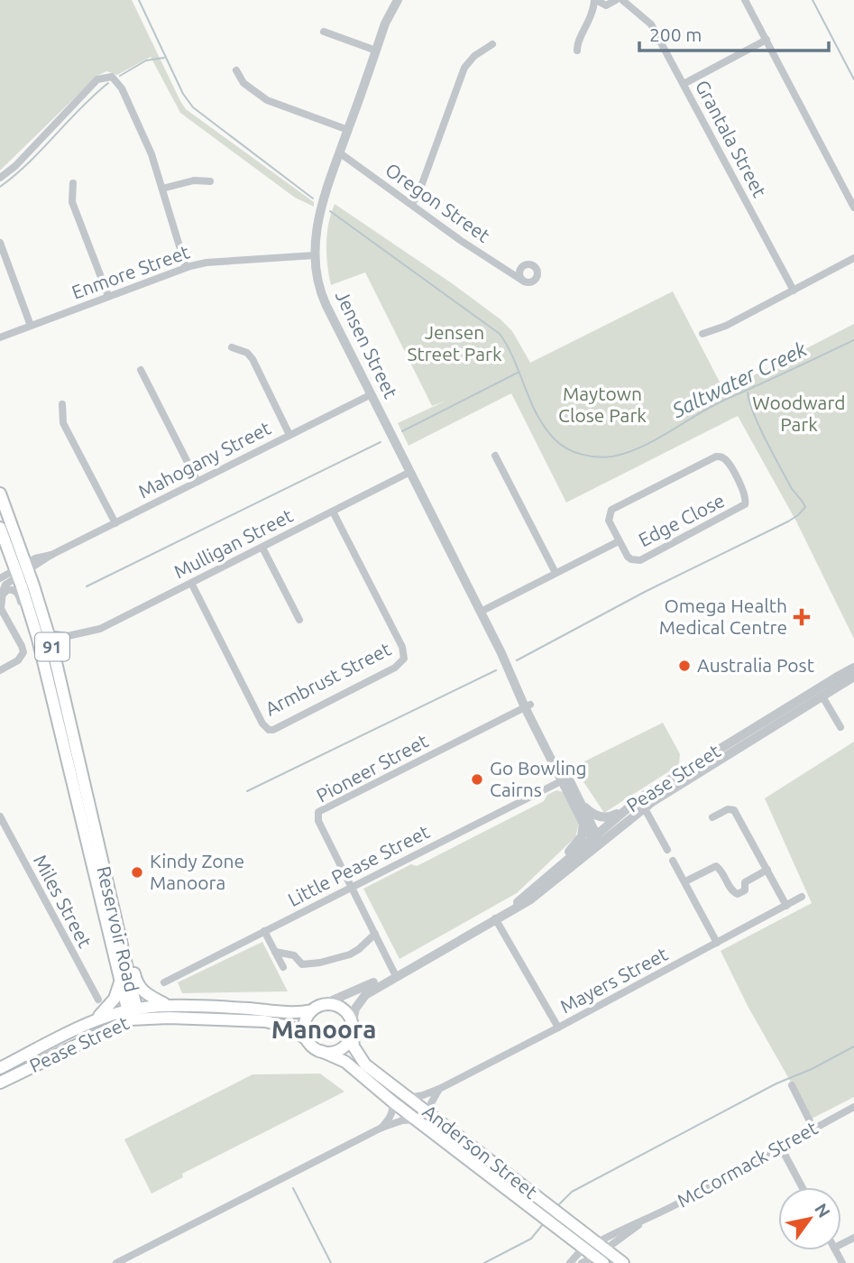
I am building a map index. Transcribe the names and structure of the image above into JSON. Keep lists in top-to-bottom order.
{
  "streets": {
    "main road": [
      "91",
      "Pease Street",
      "Reservoir Road",
      "Anderson Street",
      "McCormack Street"
    ],
    "street": [
      "Grantala Street",
      "Oregon Street",
      "Enmore Street",
      "Jensen Street",
      "Mahogany Street",
      "Edge Close",
      "Mulligan Street",
      "Armbrust Street",
      "Pioneer Street",
      "Little Pease Street",
      "Miles Street",
      "Mayers Street"
    ]
  },
  "crossings": [
    ["Oregon Street", "Jensen Street"],
    ["Enmore Street", "Jensen Street"],
    ["Jensen Street", "Mahogany Street"],
    ["Jensen Street", "Edge Close"],
    ["Jensen Street", "Mulligan Street"],
    ["Jensen Street", "Pioneer Street"],
    ["Jensen Street", "Pease Street"],
    ["Jensen Street", "Little Pease Street"],
    ["Mahogany Street", "Reservoir Road"],
    ["Mulligan Street", "Armbrust Street"],
    ["Mulligan Street", "Reservoir Road"],
    ["Pioneer Street", "Pease Street"],
    ["Pioneer Street", "Little Pease Street"],
    ["Pease Street", "Reservoir Road"],
    ["Pease Street", "Anderson Street"],
    ["Mayers Street", "Anderson Street"],
    ["Anderson Street", "McCormack Street"]
  ],
  "districts": ["Manoora"],
  "water": ["Saltwater Creek"],
  "parks": ["Jensen Street Park", "Maytown Close Park", "Woodward Park"],
  "places": {
    "health": ["Omega Health Medical Centre"],
    "other": ["Australia Post", "Go Bowling Cairns", "Kindy Zone Manoora"]
  },
  "scale_bar": "200 m",
  "north": "top right"
}
